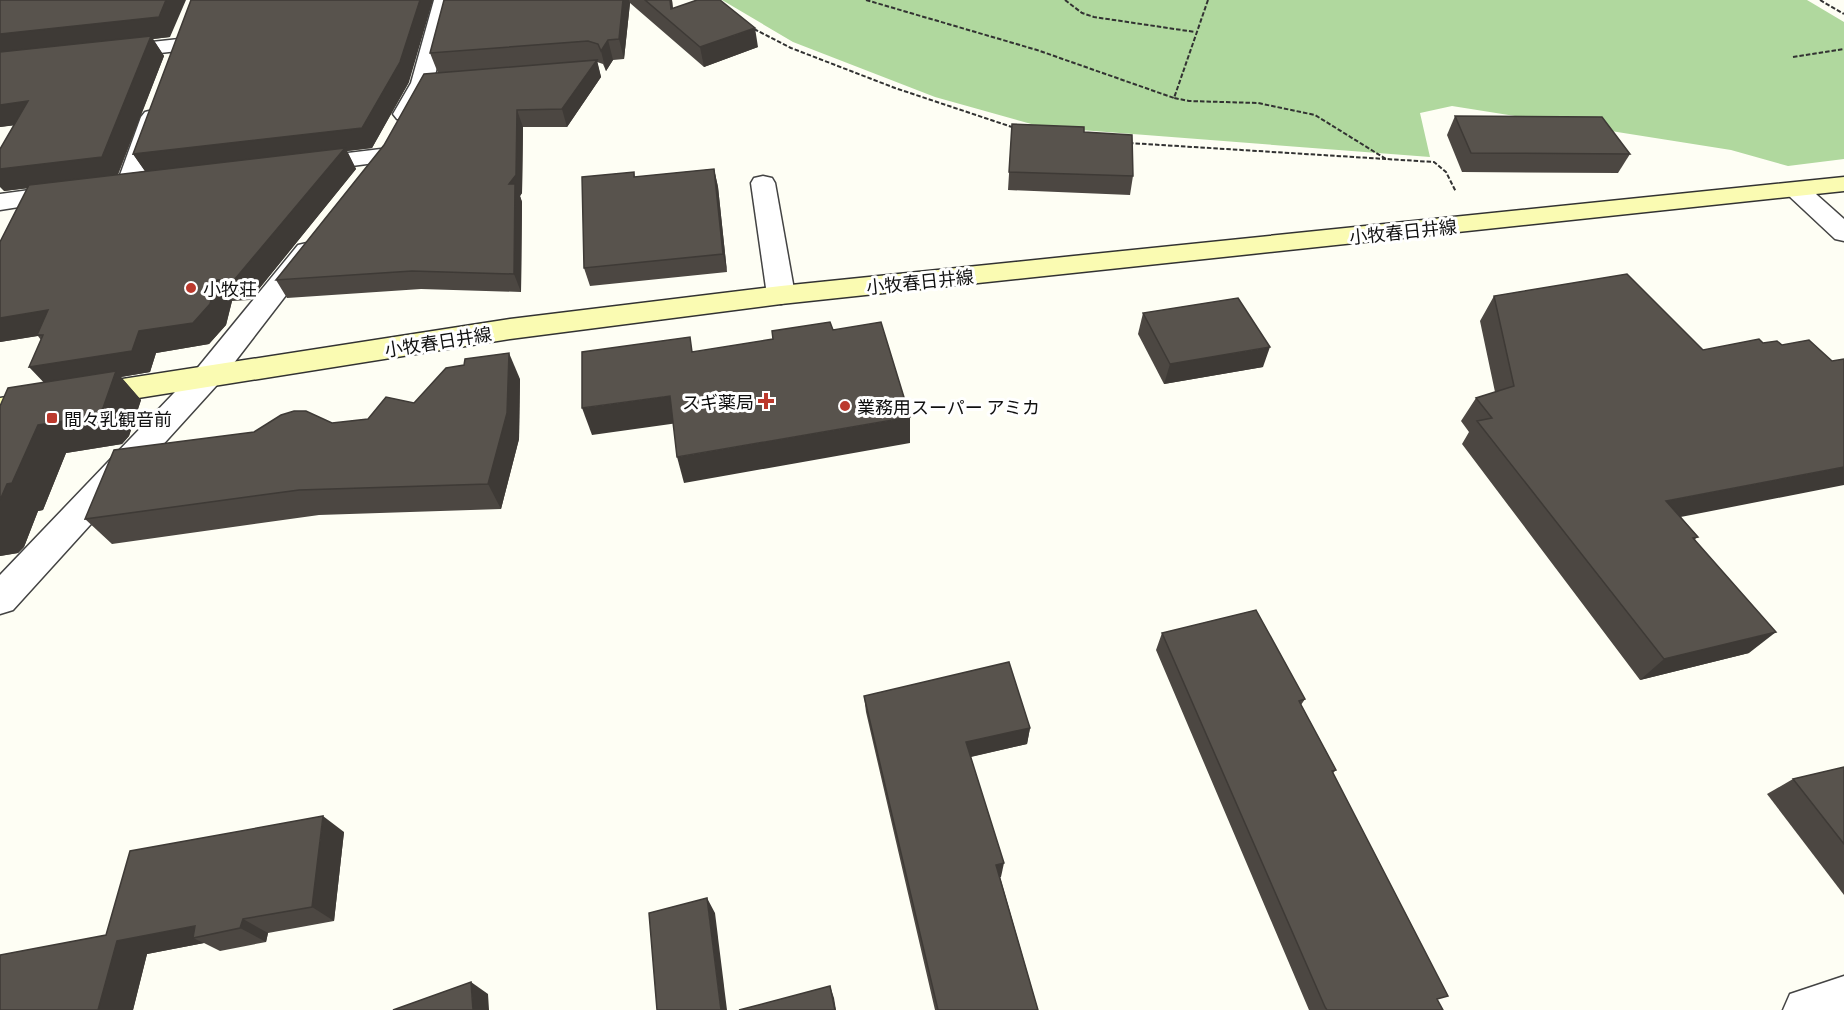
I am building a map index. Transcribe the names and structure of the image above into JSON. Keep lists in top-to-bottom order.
{
  "streets": {
    "main road": ["小牧春日井線"]
  },
  "places": {
    "other": ["小牧荘", "業務用スーパー アミカ"],
    "health": ["スギ薬局"],
    "transit": ["間々乳観音前"]
  }
}
